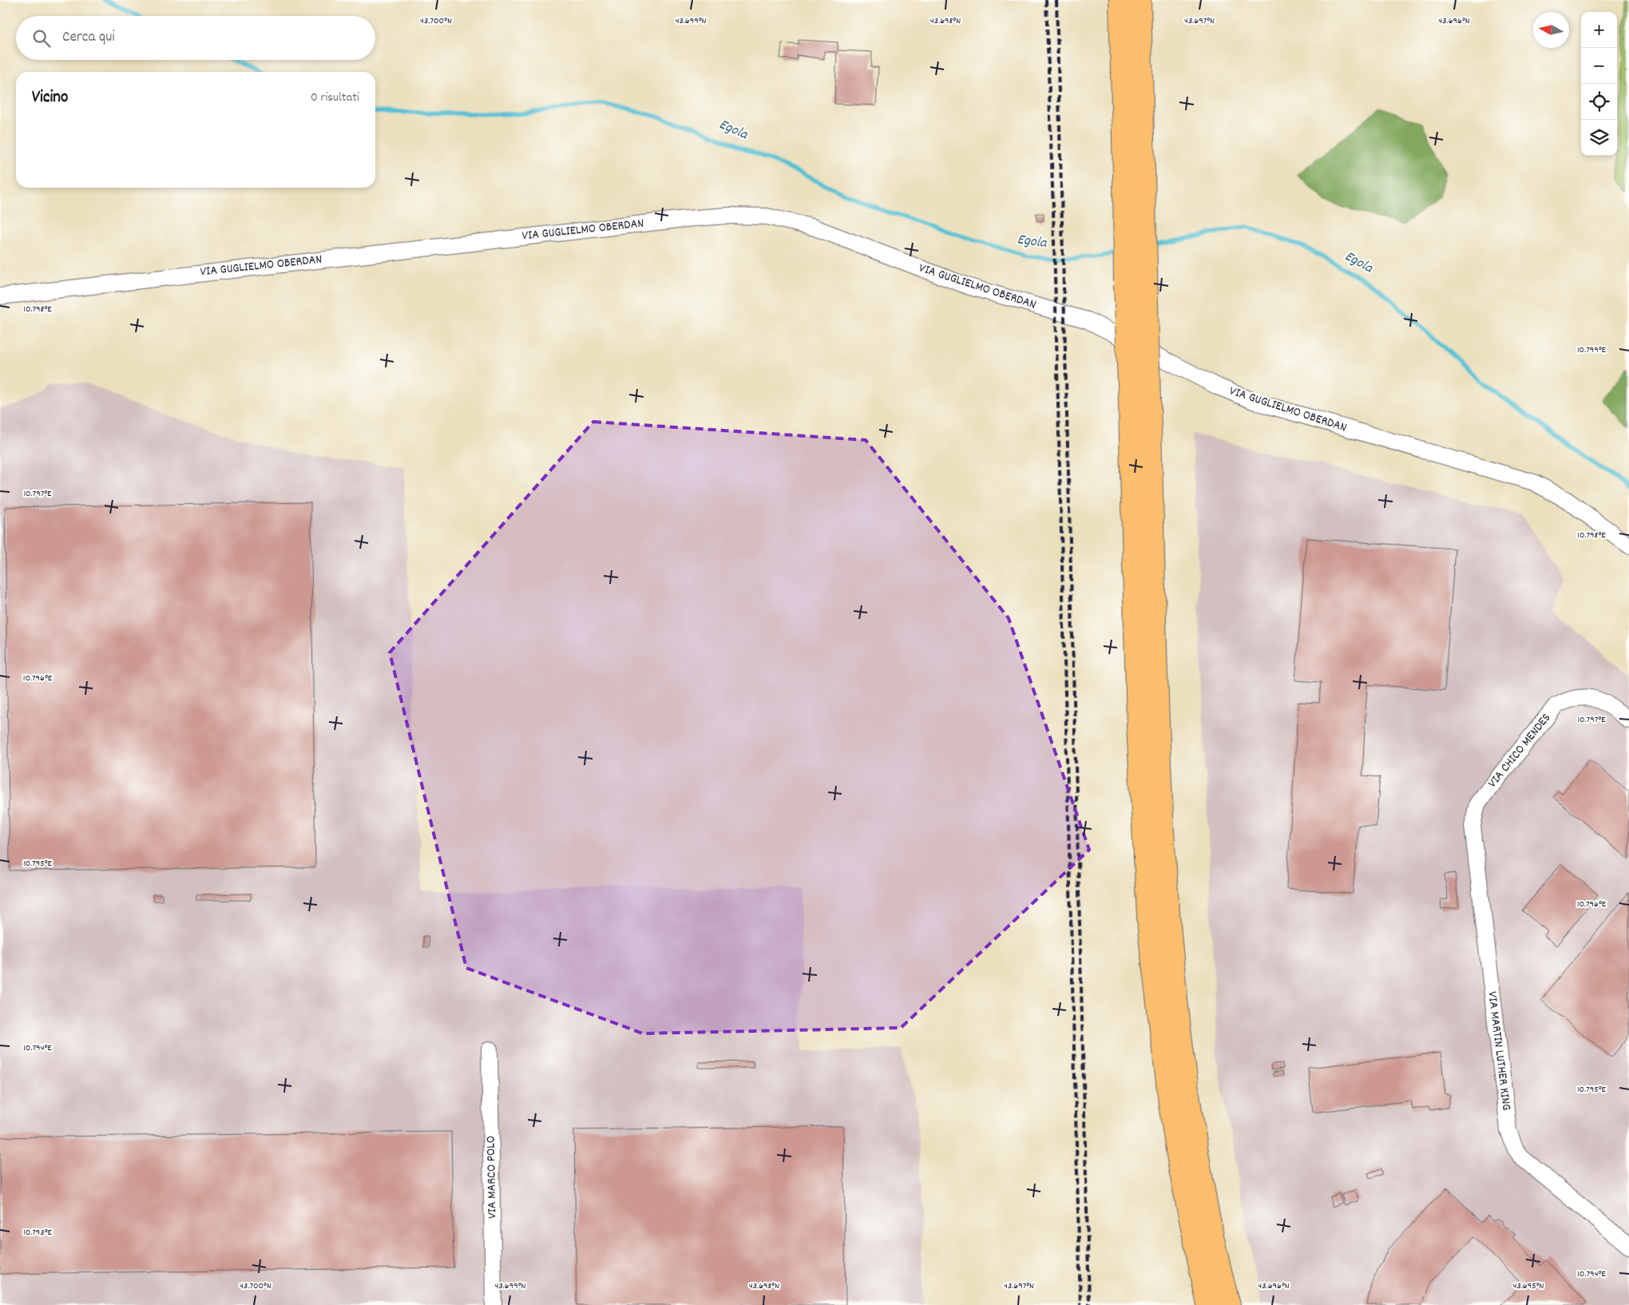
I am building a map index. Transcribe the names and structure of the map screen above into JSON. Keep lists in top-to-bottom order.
{
  "streets": {
    "street": [
      "VIA GUGLIELMO OBERDAN",
      "VIA CHICO MENDES",
      "VIA MARTIN LUTHER KING",
      "VIA MARCO POLO"
    ]
  },
  "crossings": [
    ["VIA CHICO MENDES", "VIA MARTIN LUTHER KING"]
  ],
  "water": ["Egola"],
  "north": "left",
  "page": {
    "map_buttons": ["+", "−"],
    "search": "Cerca qui",
    "heading": ["Vicino", "0 risultati"]
  },
  "coordinates": [
    "43.700°N",
    "43.699°N",
    "43.698°N",
    "43.697°N",
    "43.696°N",
    "10.798°E",
    "10.799°E",
    "10.797°E",
    "10.796°E",
    "10.795°E",
    "10.794°E",
    "10.793°E",
    "43.695°N"
  ]
}
